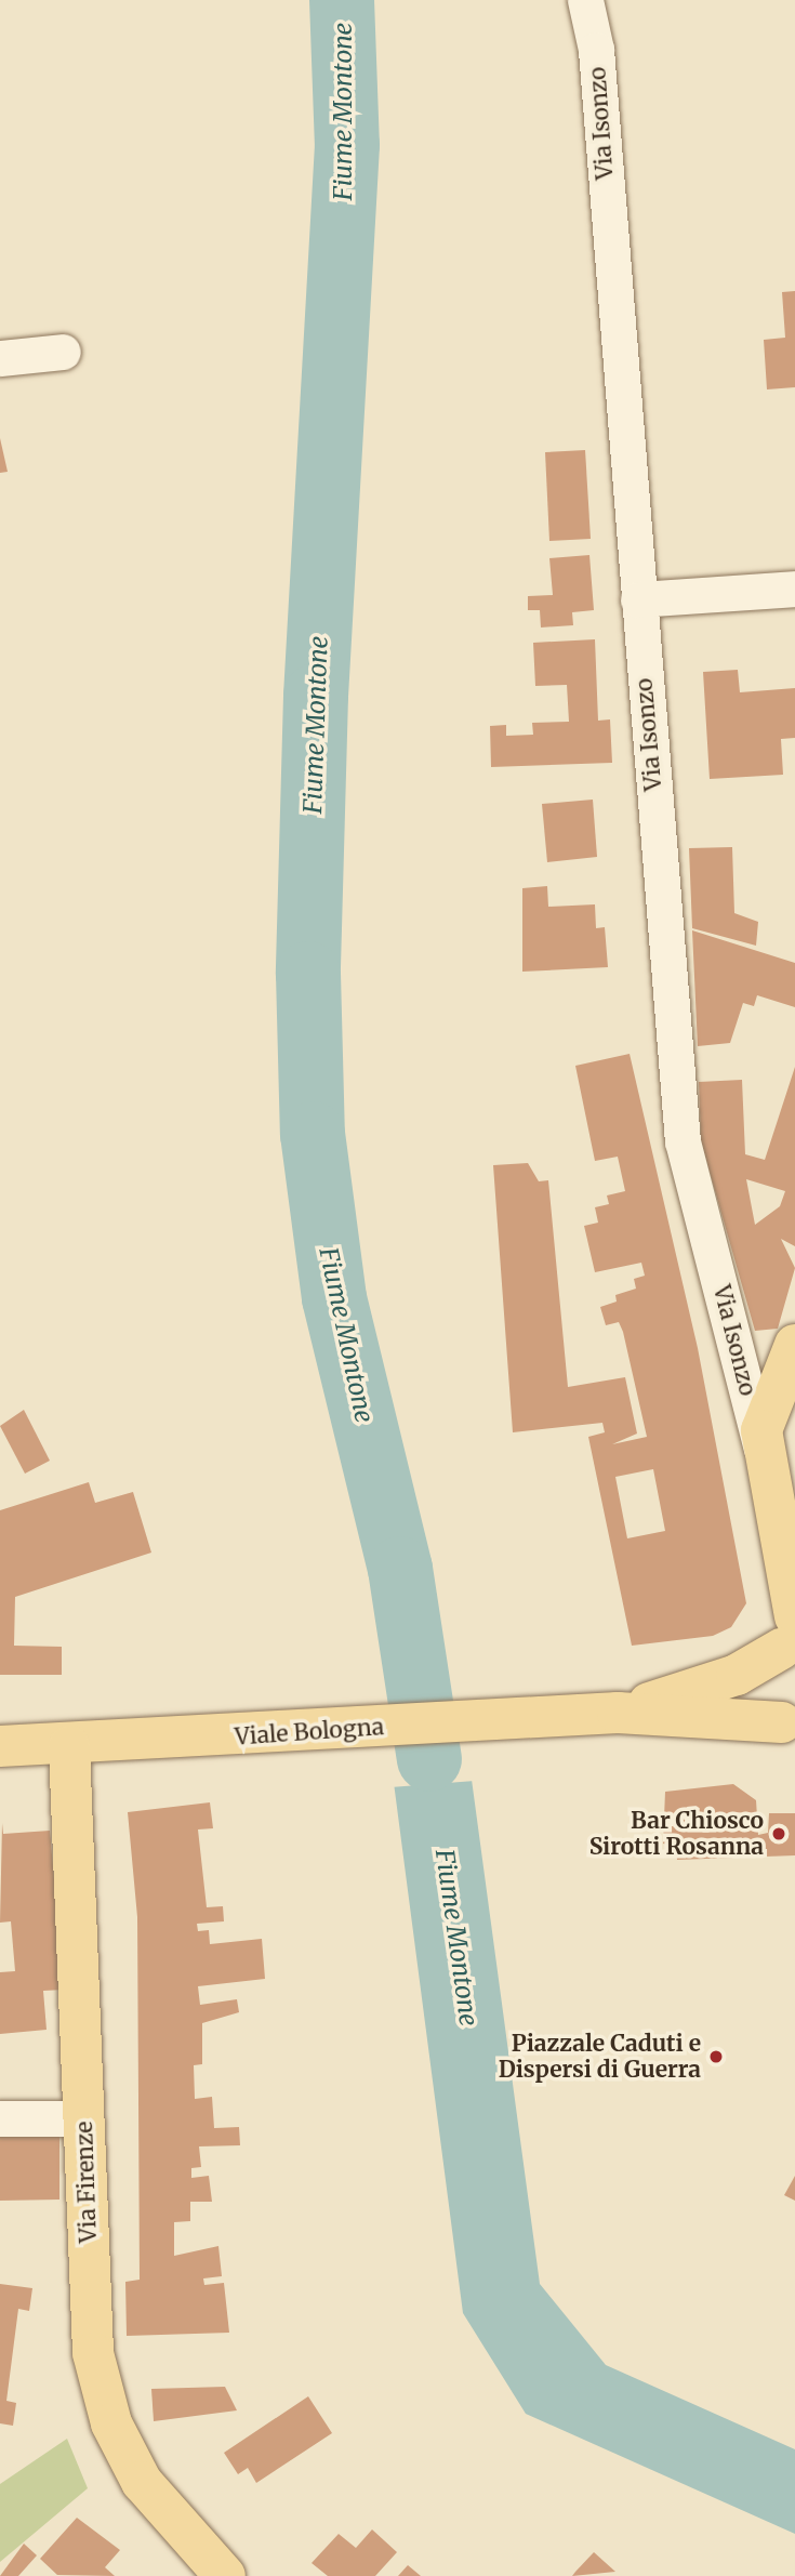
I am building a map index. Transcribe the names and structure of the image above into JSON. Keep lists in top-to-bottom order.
{
  "streets": {
    "main road": ["Viale Bologna", "Via Firenze"],
    "street": ["Via Isonzo"]
  },
  "crossings": [
    ["Viale Bologna", "Via Firenze"]
  ],
  "water": ["Fiume Montone"],
  "places": ["Bar Chiosco Sirotti Rosanna", "Piazzale Caduti e Dispersi di Guerra"]
}
